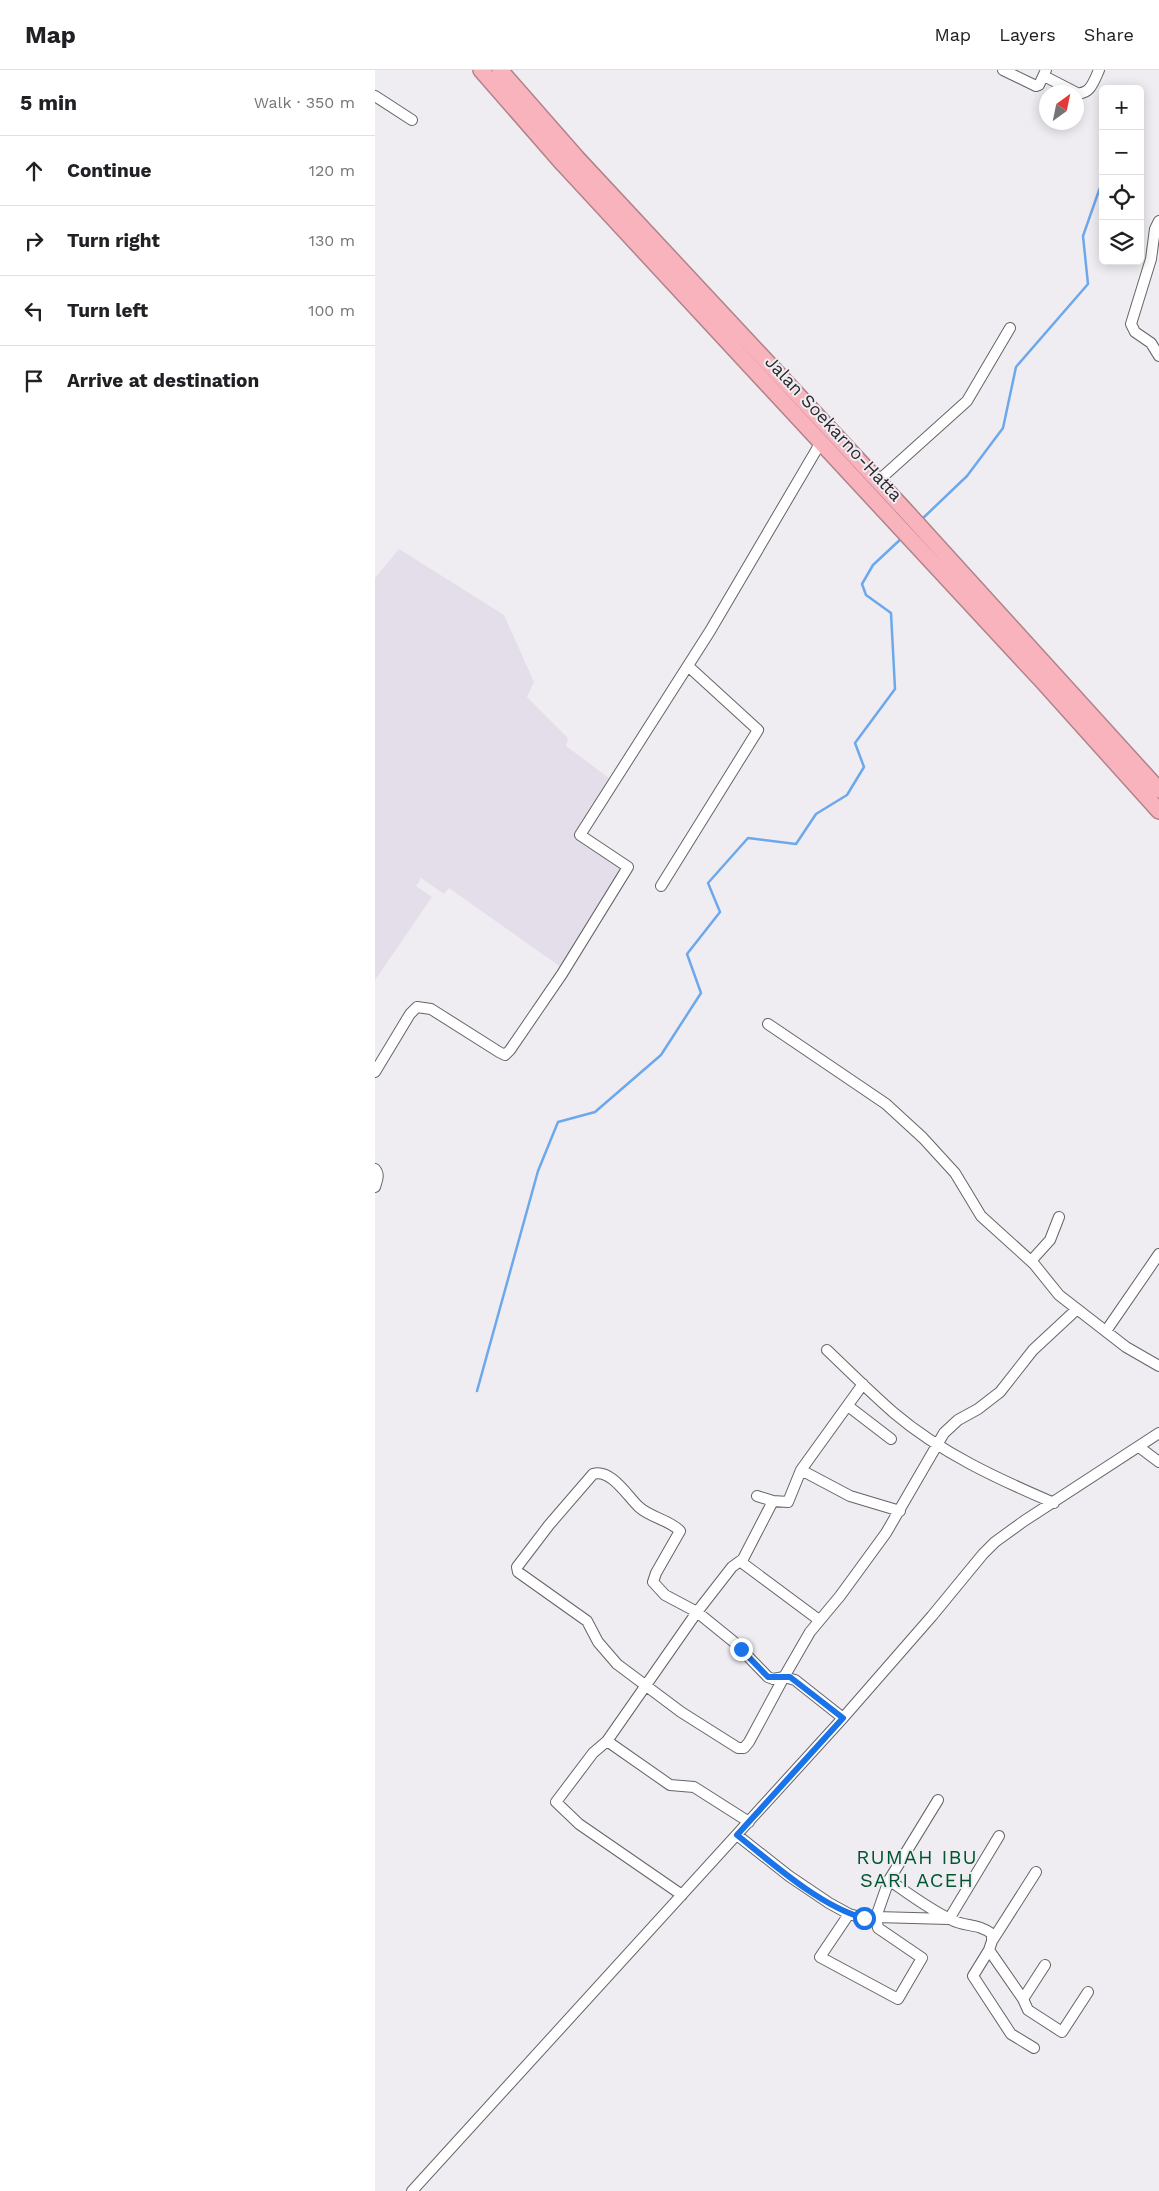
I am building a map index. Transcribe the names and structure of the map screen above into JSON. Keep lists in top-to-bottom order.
{
  "streets": {
    "highway": ["Jalan Soekarno-Hatta"]
  },
  "districts": ["RUMAH IBU SARI ACEH"],
  "north": "top right",
  "page": {
    "header": "Map",
    "nav": ["Map", "Layers", "Share"],
    "heading": ["5 min", "Walk · 350 m"],
    "map_buttons": ["+", "−"],
    "list": [
      ["Continue", "120 m"],
      ["Turn right", "130 m"],
      ["Turn left", "100 m"],
      "Arrive at destination"
    ]
  }
}
